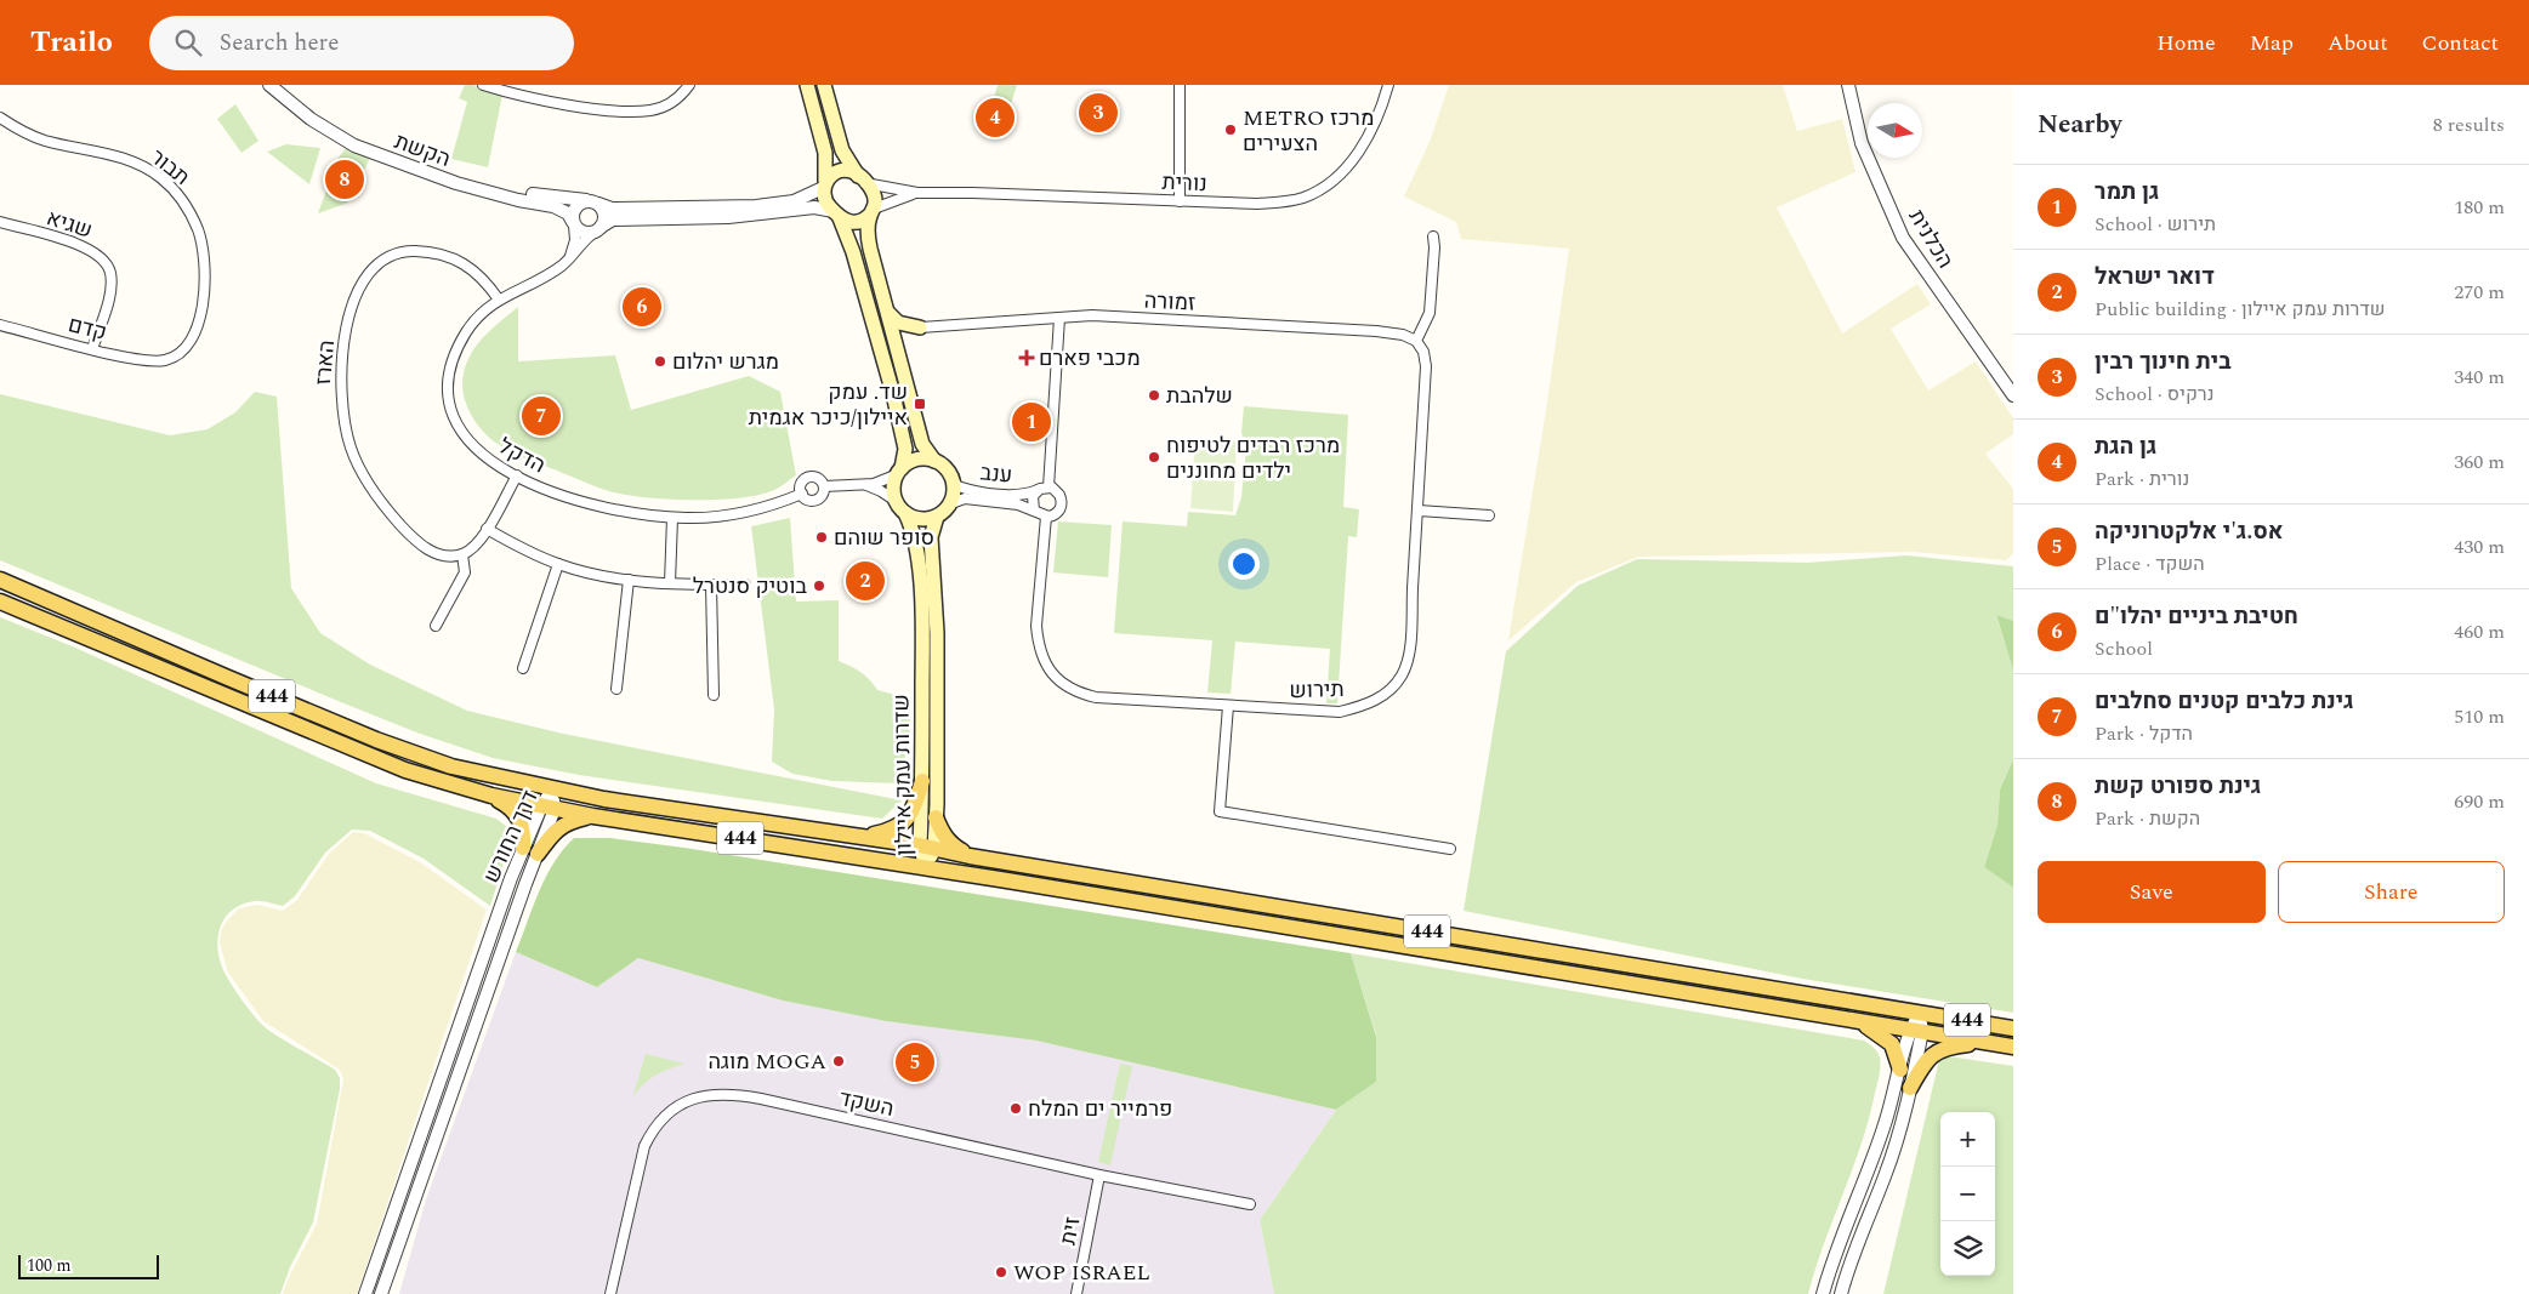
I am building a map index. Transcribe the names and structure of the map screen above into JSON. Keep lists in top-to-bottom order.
{
  "streets": {
    "main road": ["444", "שדרות עמק איילון"],
    "street": [
      "הקשת",
      "תבור",
      "נורית",
      "שגיא",
      "הכלנית",
      "זמורה",
      "קדם",
      "הארז",
      "הדקל",
      "ענב",
      "תירוש",
      "דרך החורש",
      "השקד",
      "זית"
    ]
  },
  "crossings": [
    ["הקשת", "נורית"],
    ["הקשת", "הדקל"],
    ["תבור", "קדם"],
    ["שגיא", "קדם"],
    ["זמורה", "תירוש"],
    ["הארז", "הדקל"],
    ["ענב", "תירוש"],
    ["ענב", "שדרות עמק איילון"],
    ["444", "שדרות עמק איילון"],
    ["444", "דרך החורש"],
    ["השקד", "זית"]
  ],
  "places": {
    "other": [
      "METRO מרכז הצעירים",
      "מגרש יהלום",
      "שלהבת",
      "מרכז רבדים לטיפוח ילדים מחוננים",
      "סופר שוהם",
      "בוטיק סנטרל",
      "מוגה MOGA",
      "פרמייר ים המלח",
      "WOP ISRAEL"
    ],
    "health": ["מכבי פארם"],
    "transit": ["שד. עמק איילון/כיכר אגמית"]
  },
  "scale_bar": "100 m",
  "north": "right",
  "page": {
    "header": "Trailo",
    "search": "Search here",
    "nav": [
      "Home",
      "Map",
      "About",
      "Contact"
    ],
    "heading": ["Nearby", "8 results"],
    "pins": [
      "3",
      "4",
      "8",
      "6",
      "7",
      "1",
      "2",
      "5"
    ],
    "list": [
      {
        "mark": "1",
        "name": "גן תמר",
        "note": "School · תירוש",
        "value": "180 m"
      },
      {
        "mark": "2",
        "name": "דואר ישראל",
        "note": "Public building · שדרות עמק איילון",
        "value": "270 m"
      },
      {
        "mark": "3",
        "name": "בית חינוך רבין",
        "note": "School · נרקיס",
        "value": "340 m"
      },
      {
        "mark": "4",
        "name": "גן הגת",
        "note": "Park · נורית",
        "value": "360 m"
      },
      {
        "mark": "5",
        "name": "אס.ג'י אלקטרוניקה",
        "note": "Place · השקד",
        "value": "430 m"
      },
      {
        "mark": "6",
        "name": "חטיבת ביניים יהלו\"ם",
        "note": "School",
        "value": "460 m"
      },
      {
        "mark": "7",
        "name": "גינת כלבים קטנים סחלבים",
        "note": "Park · הדקל",
        "value": "510 m"
      },
      {
        "mark": "8",
        "name": "גינת ספורט קשת",
        "note": "Park · הקשת",
        "value": "690 m"
      }
    ],
    "buttons": ["Save", "Share"],
    "map_buttons": ["+", "−"],
    "scale": "100 m"
  }
}
